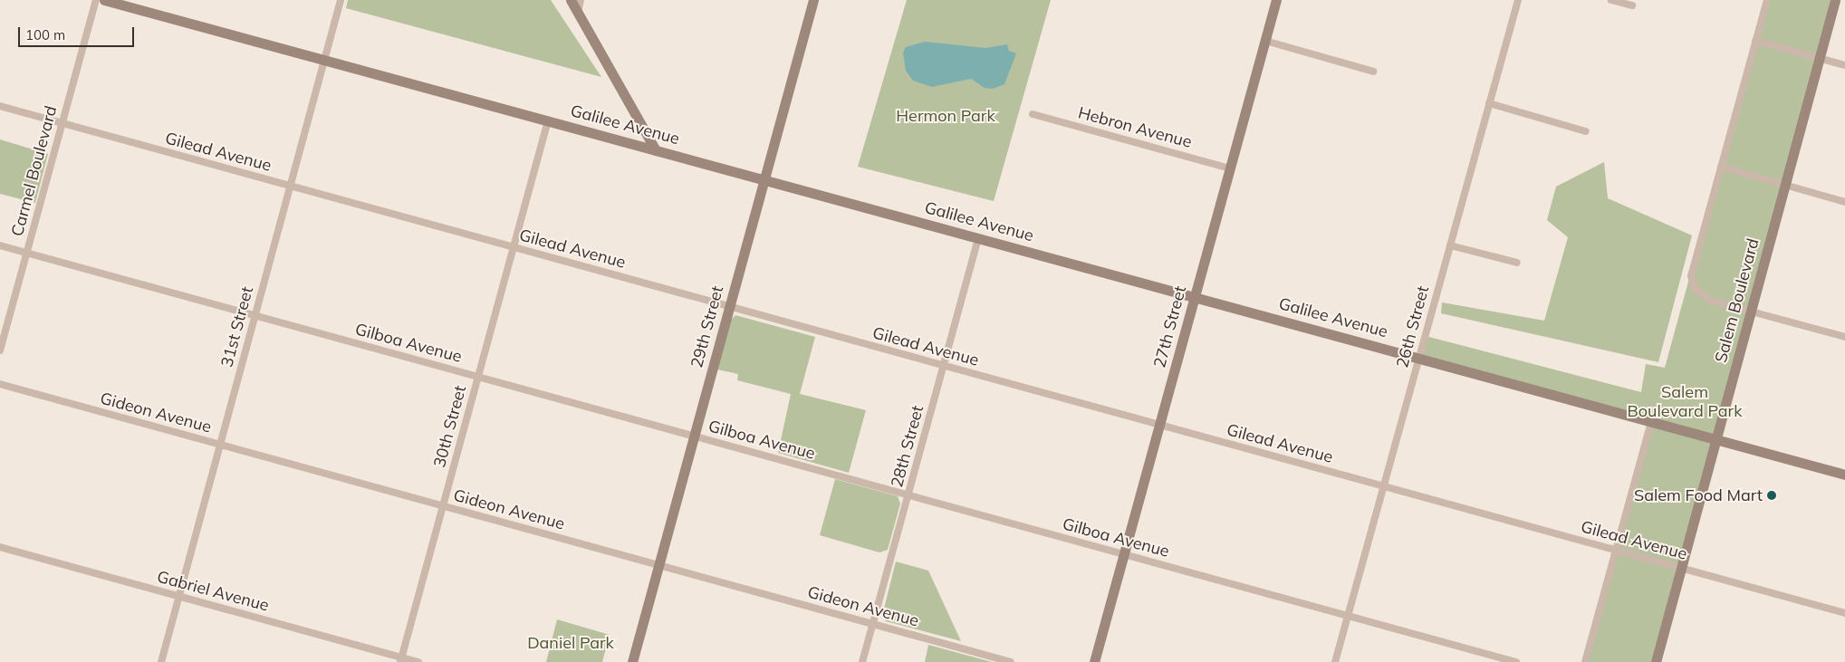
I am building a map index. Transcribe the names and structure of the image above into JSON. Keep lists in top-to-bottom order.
{
  "streets": {
    "street": [
      "Galilee Avenue",
      "Hebron Avenue",
      "Gilead Avenue",
      "Carmel Boulevard",
      "Salem Boulevard",
      "31st Street",
      "29th Street",
      "27th Street",
      "26th Street",
      "Gilboa Avenue",
      "Gideon Avenue",
      "30th Street",
      "28th Street",
      "Gabriel Avenue"
    ]
  },
  "crossings": [
    ["Galilee Avenue", "Salem Boulevard"],
    ["Galilee Avenue", "31st Street"],
    ["Galilee Avenue", "29th Street"],
    ["Galilee Avenue", "27th Street"],
    ["Galilee Avenue", "26th Street"],
    ["Galilee Avenue", "30th Street"],
    ["Galilee Avenue", "28th Street"],
    ["Hebron Avenue", "27th Street"],
    ["Gilead Avenue", "Carmel Boulevard"],
    ["Gilead Avenue", "Salem Boulevard"],
    ["Gilead Avenue", "31st Street"],
    ["Gilead Avenue", "29th Street"],
    ["Gilead Avenue", "27th Street"],
    ["Gilead Avenue", "26th Street"],
    ["Gilead Avenue", "30th Street"],
    ["Gilead Avenue", "28th Street"],
    ["Carmel Boulevard", "Gilboa Avenue"],
    ["31st Street", "Gilboa Avenue"],
    ["31st Street", "Gideon Avenue"],
    ["31st Street", "Gabriel Avenue"],
    ["29th Street", "Gilboa Avenue"],
    ["29th Street", "Gideon Avenue"],
    ["27th Street", "Gilboa Avenue"],
    ["26th Street", "Gilboa Avenue"],
    ["Gilboa Avenue", "30th Street"],
    ["Gilboa Avenue", "28th Street"],
    ["Gideon Avenue", "30th Street"],
    ["Gideon Avenue", "28th Street"],
    ["30th Street", "Gabriel Avenue"]
  ],
  "parks": ["Hermon Park", "Salem Boulevard Park", "Daniel Park"],
  "places": ["Salem Food Mart"],
  "scale_bar": "100 m"
}
